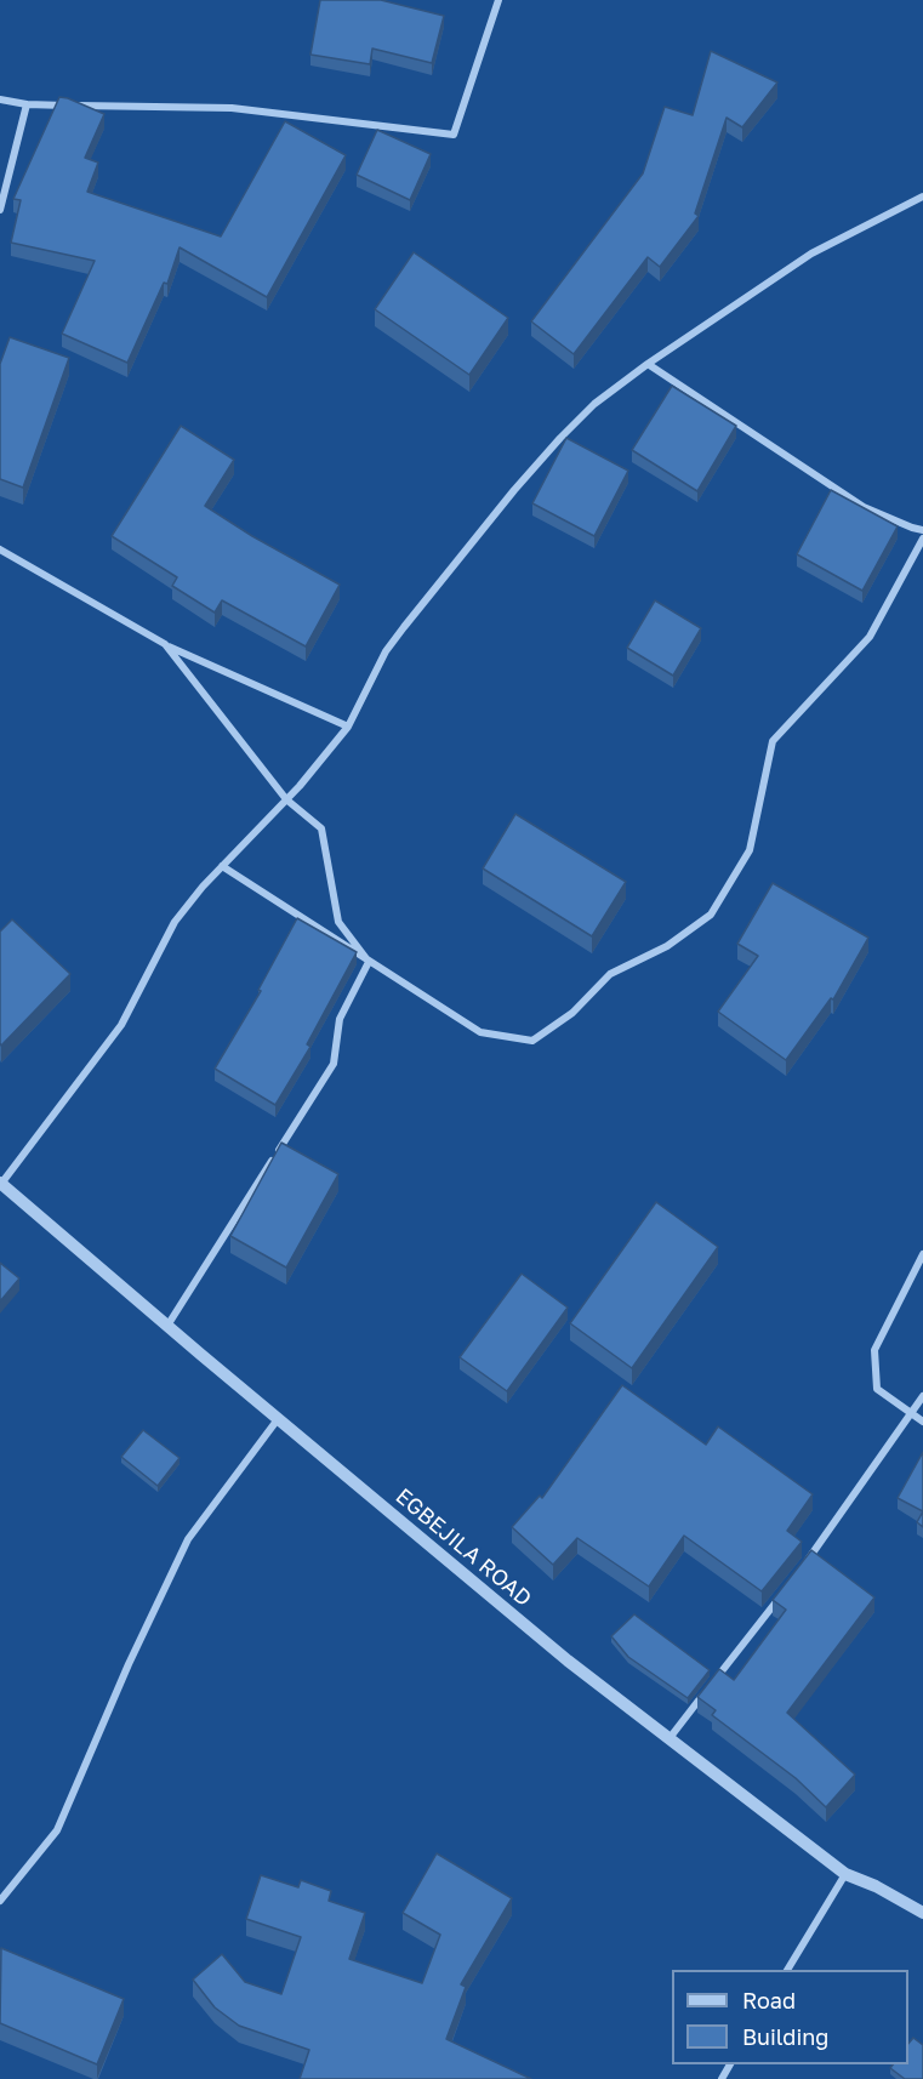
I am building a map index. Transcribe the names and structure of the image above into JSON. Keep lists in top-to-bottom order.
{
  "streets": {
    "street": ["EGBEJILA ROAD"]
  },
  "legend": ["Road", "Building"]
}
